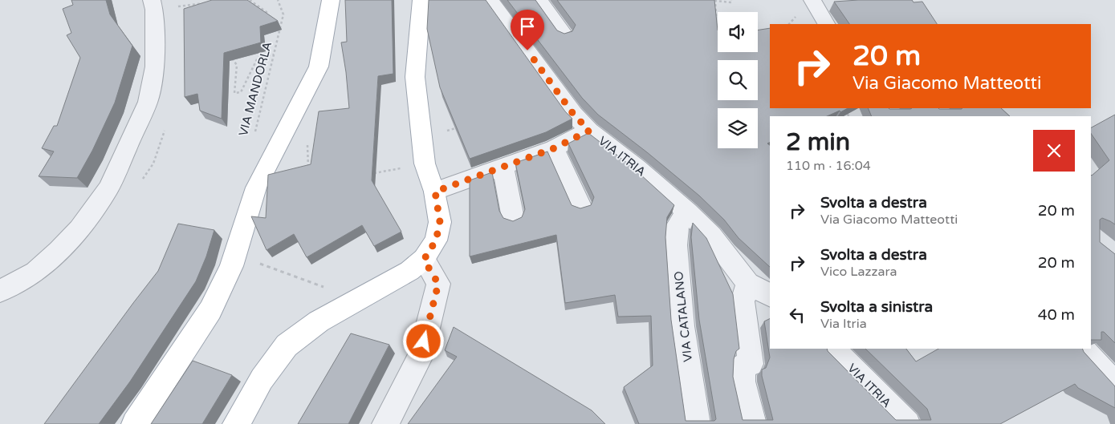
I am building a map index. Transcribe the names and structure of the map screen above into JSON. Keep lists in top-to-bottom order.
{
  "streets": {
    "street": ["VIA ITRIA", "VIA CATALANO"],
    "path": ["VIA MANDORLA"]
  },
  "crossings": [
    ["VIA ITRIA", "VIA CATALANO"]
  ],
  "page": {
    "turn": ["20 m", "Via Giacomo Matteotti"],
    "heading": ["2 min", "110 m · 16:04"],
    "list": [
      {
        "name": "Svolta a destra",
        "note": "Via Giacomo Matteotti",
        "value": "20 m"
      },
      {
        "name": "Svolta a destra",
        "note": "Vico Lazzara",
        "value": "20 m"
      },
      {
        "name": "Svolta a sinistra",
        "note": "Via Itria",
        "value": "40 m"
      }
    ]
  }
}
